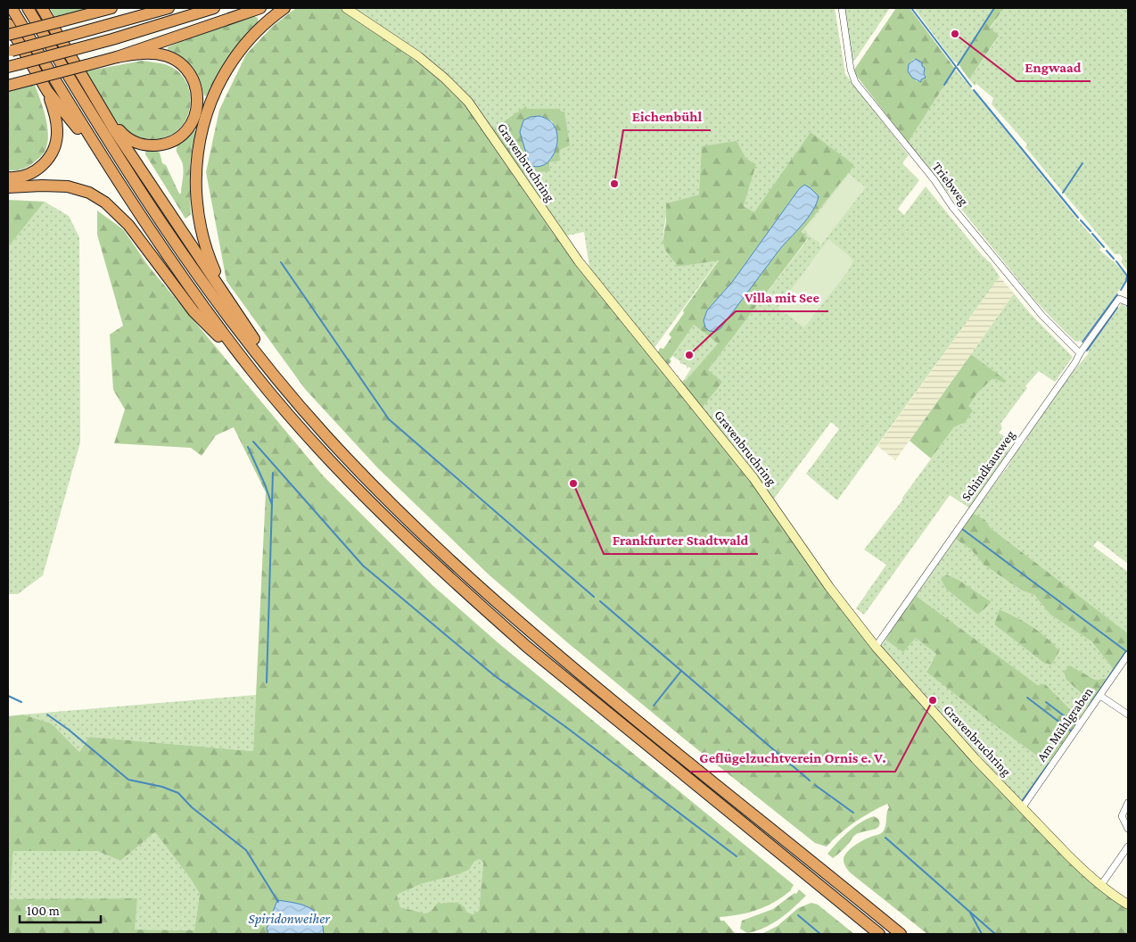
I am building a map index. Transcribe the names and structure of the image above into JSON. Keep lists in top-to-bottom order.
{
  "streets": {
    "street": [
      "Gravenbruchring",
      "Triebweg",
      "Schindkautweg",
      "Am Mühlgraben"
    ]
  },
  "crossings": [
    ["Gravenbruchring", "Schindkautweg"],
    ["Gravenbruchring", "Am Mühlgraben"],
    ["Triebweg", "Schindkautweg"]
  ],
  "water": ["Spiridonweiher"],
  "places": [
    "Engwaad",
    "Eichenbühl",
    "Villa mit See",
    "Frankfurter Stadtwald",
    "Geflügelzuchtverein Ornis e. V."
  ],
  "scale_bar": "100 m"
}
